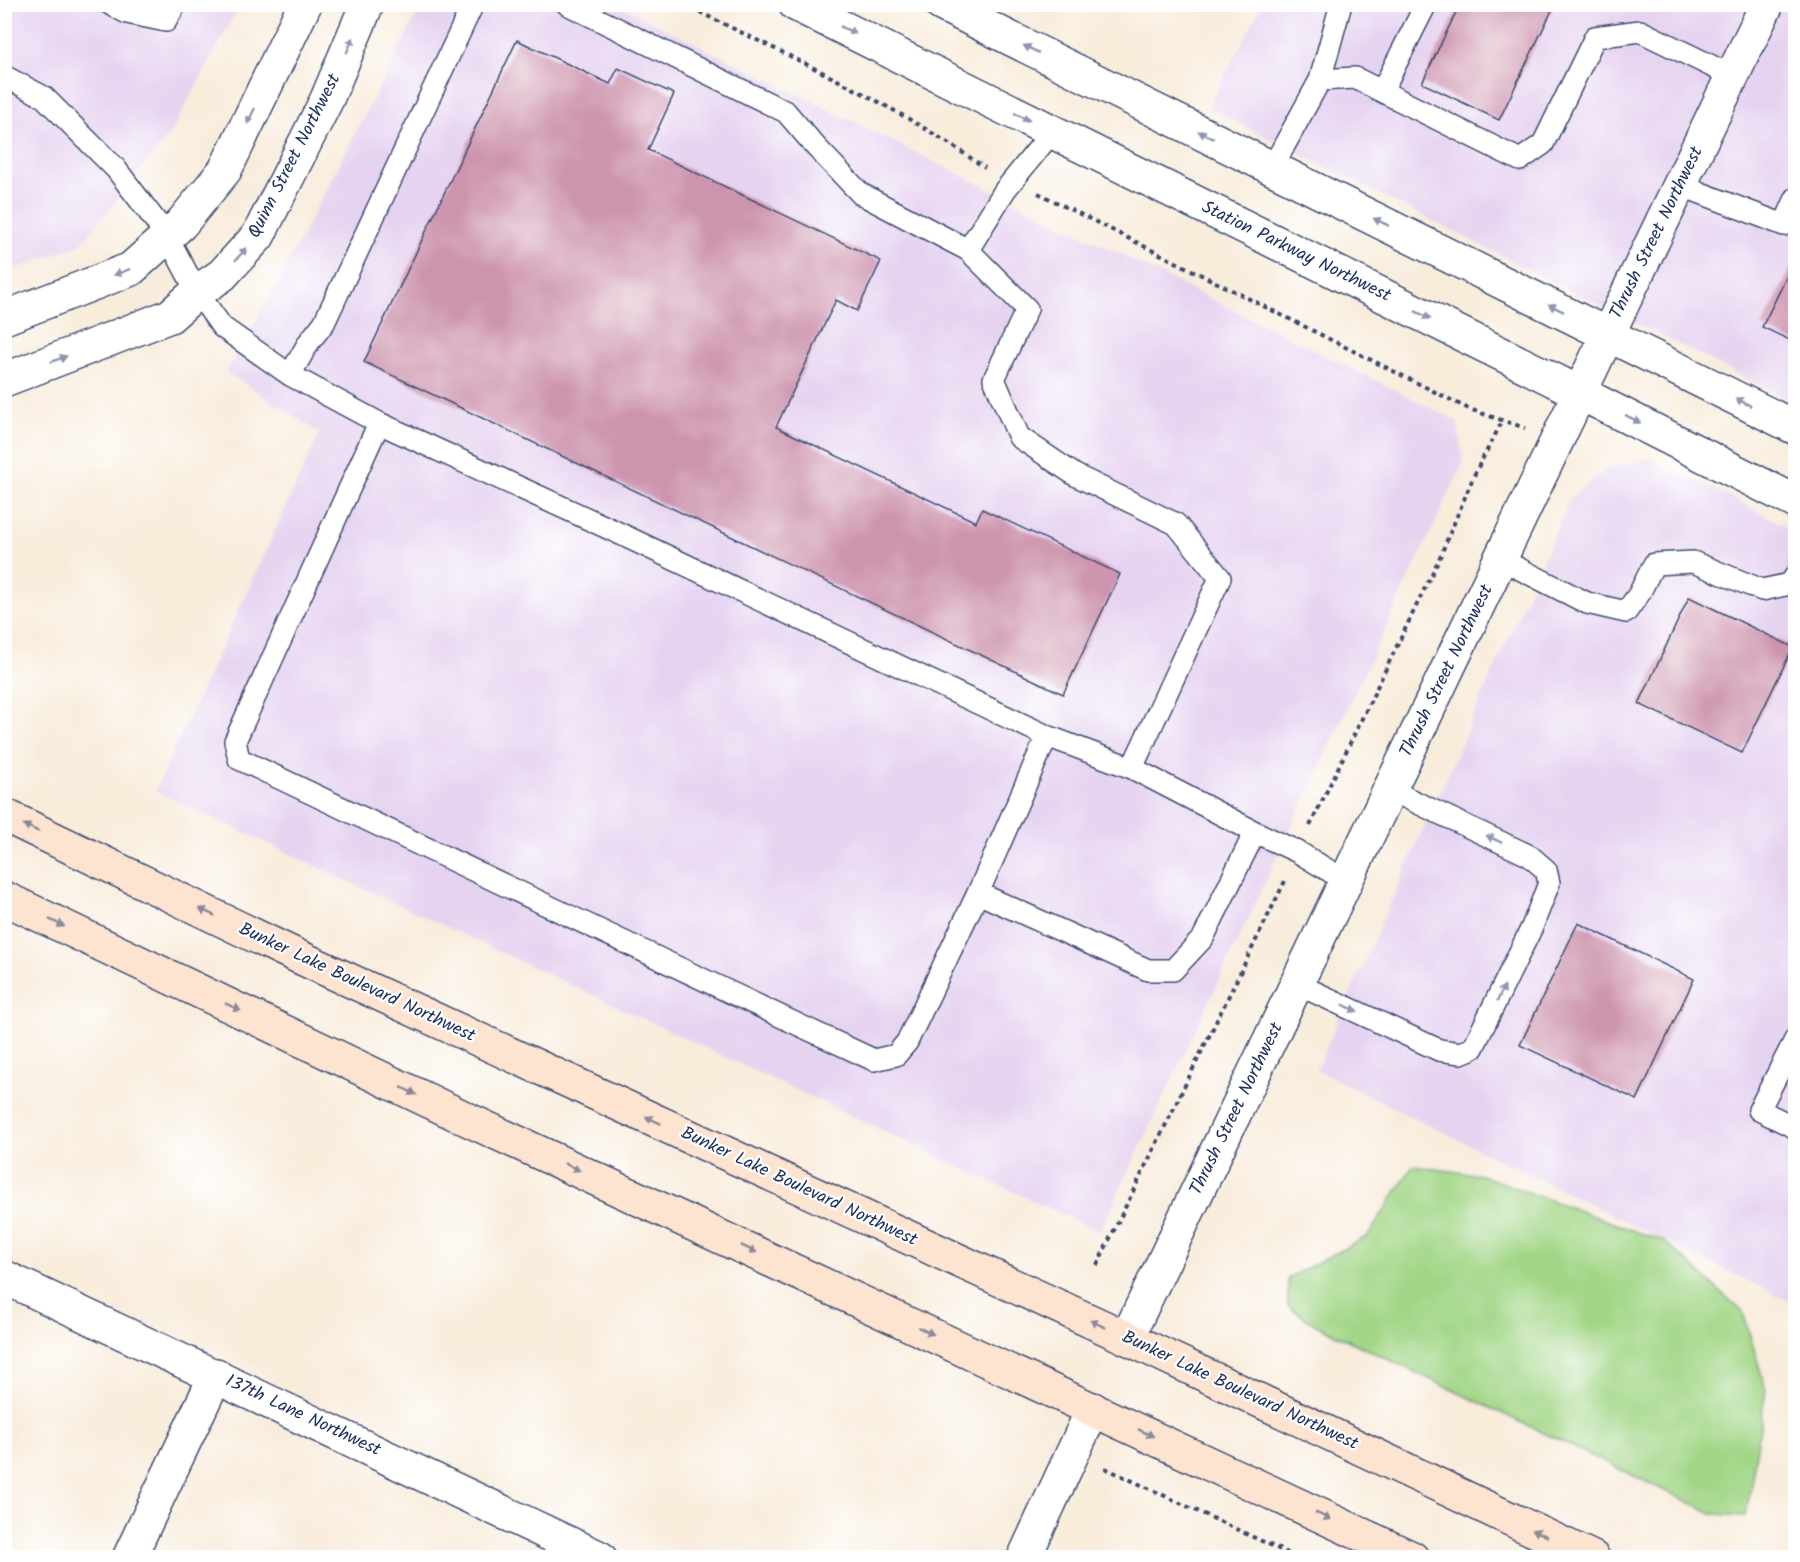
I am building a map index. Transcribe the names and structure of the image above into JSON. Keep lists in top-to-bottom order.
{
  "streets": {
    "main road": ["Bunker Lake Boulevard Northwest"],
    "street": [
      "Quinn Street Northwest",
      "Thrush Street Northwest",
      "Station Parkway Northwest",
      "137th Lane Northwest"
    ]
  },
  "crossings": [
    ["Thrush Street Northwest", "Station Parkway Northwest"],
    ["Thrush Street Northwest", "Bunker Lake Boulevard Northwest"]
  ]
}
